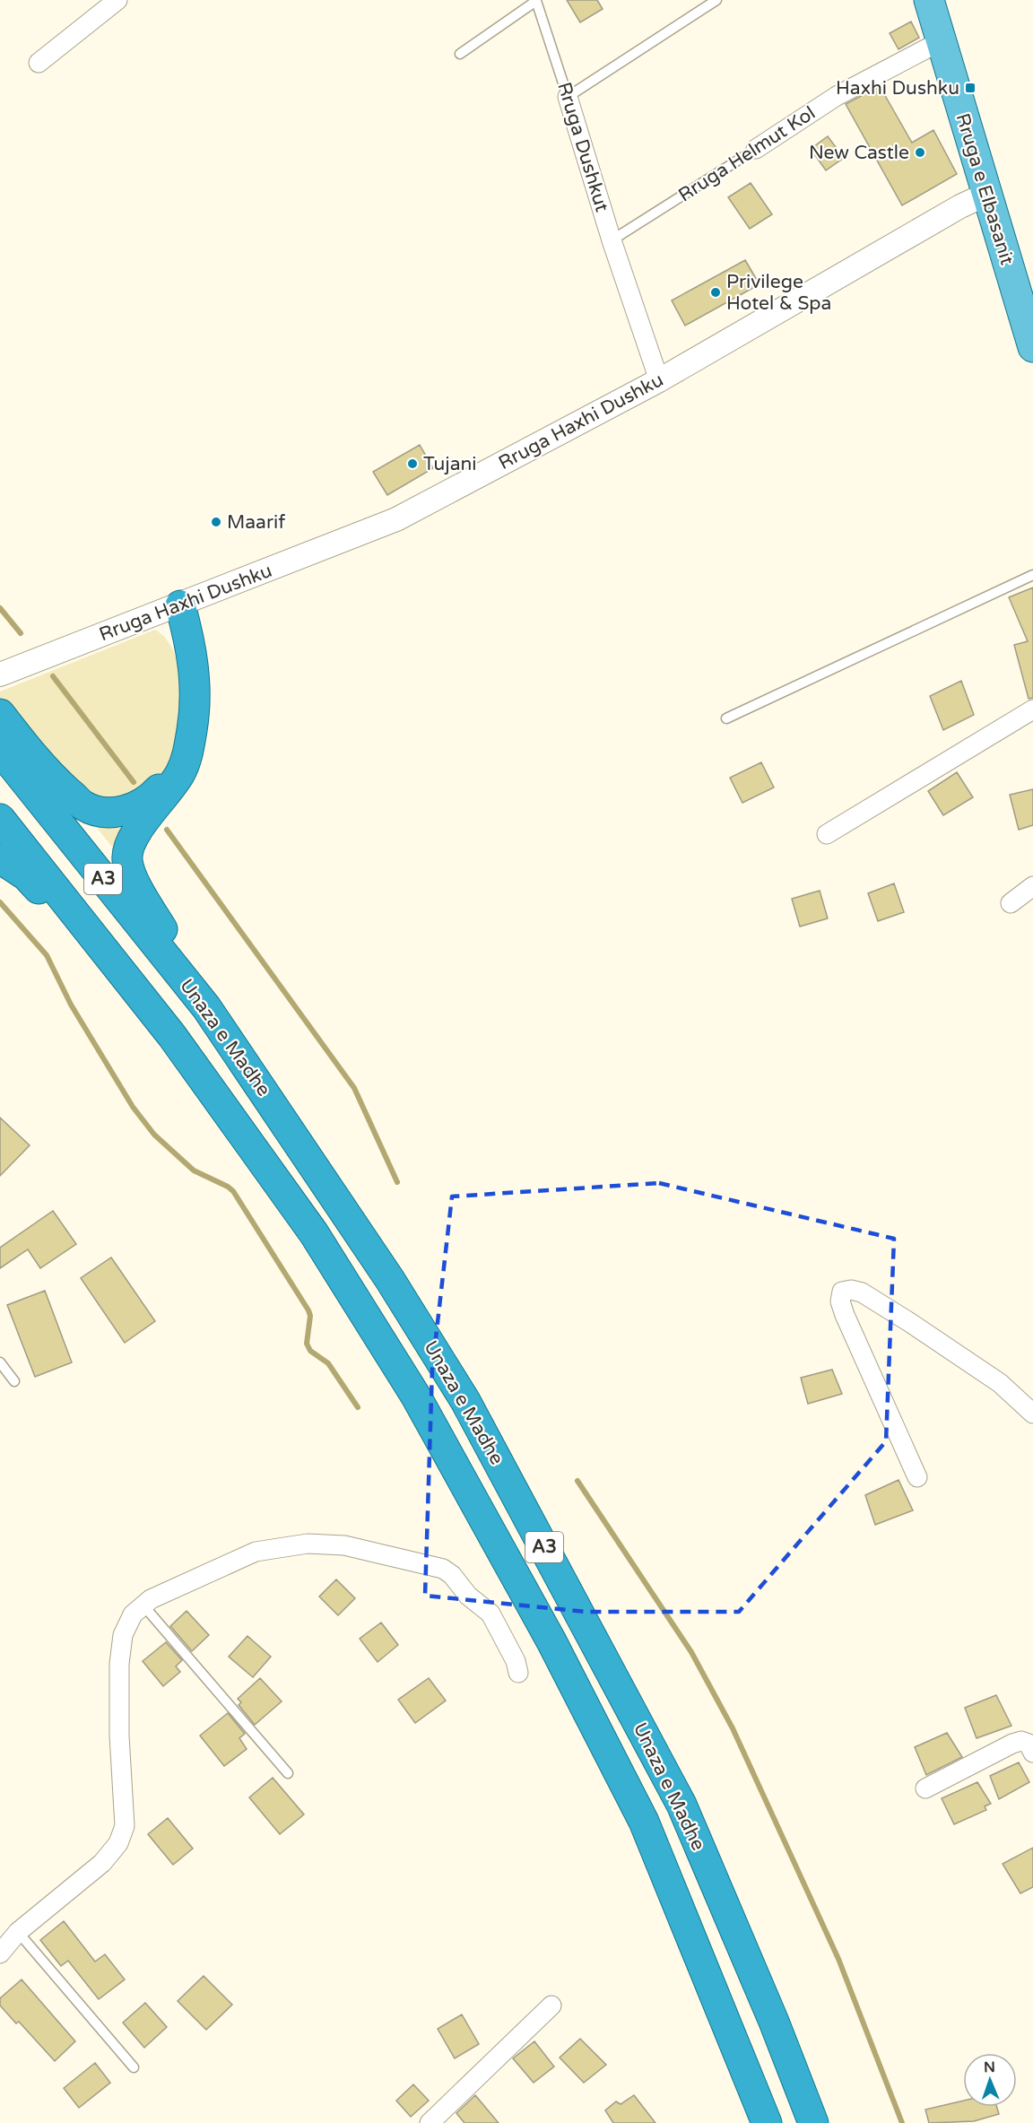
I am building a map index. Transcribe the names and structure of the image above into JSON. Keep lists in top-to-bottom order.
{
  "streets": {
    "highway": ["A3", "Unaza e Madhe"],
    "main road": ["Rruga e Elbasanit"],
    "street": ["Rruga Dushkut", "Rruga Helmut Kol", "Rruga Haxhi Dushku"]
  },
  "crossings": [
    ["Rruga Dushkut", "Rruga Helmut Kol"],
    ["Rruga Dushkut", "Rruga Haxhi Dushku"],
    ["Rruga Helmut Kol", "Rruga e Elbasanit"],
    ["Rruga e Elbasanit", "Rruga Haxhi Dushku"]
  ],
  "places": {
    "transit": ["Haxhi Dushku"],
    "other": [
      "New Castle",
      "Privilege Hotel & Spa",
      "Tujani",
      "Maarif"
    ]
  },
  "north": "top"
}
